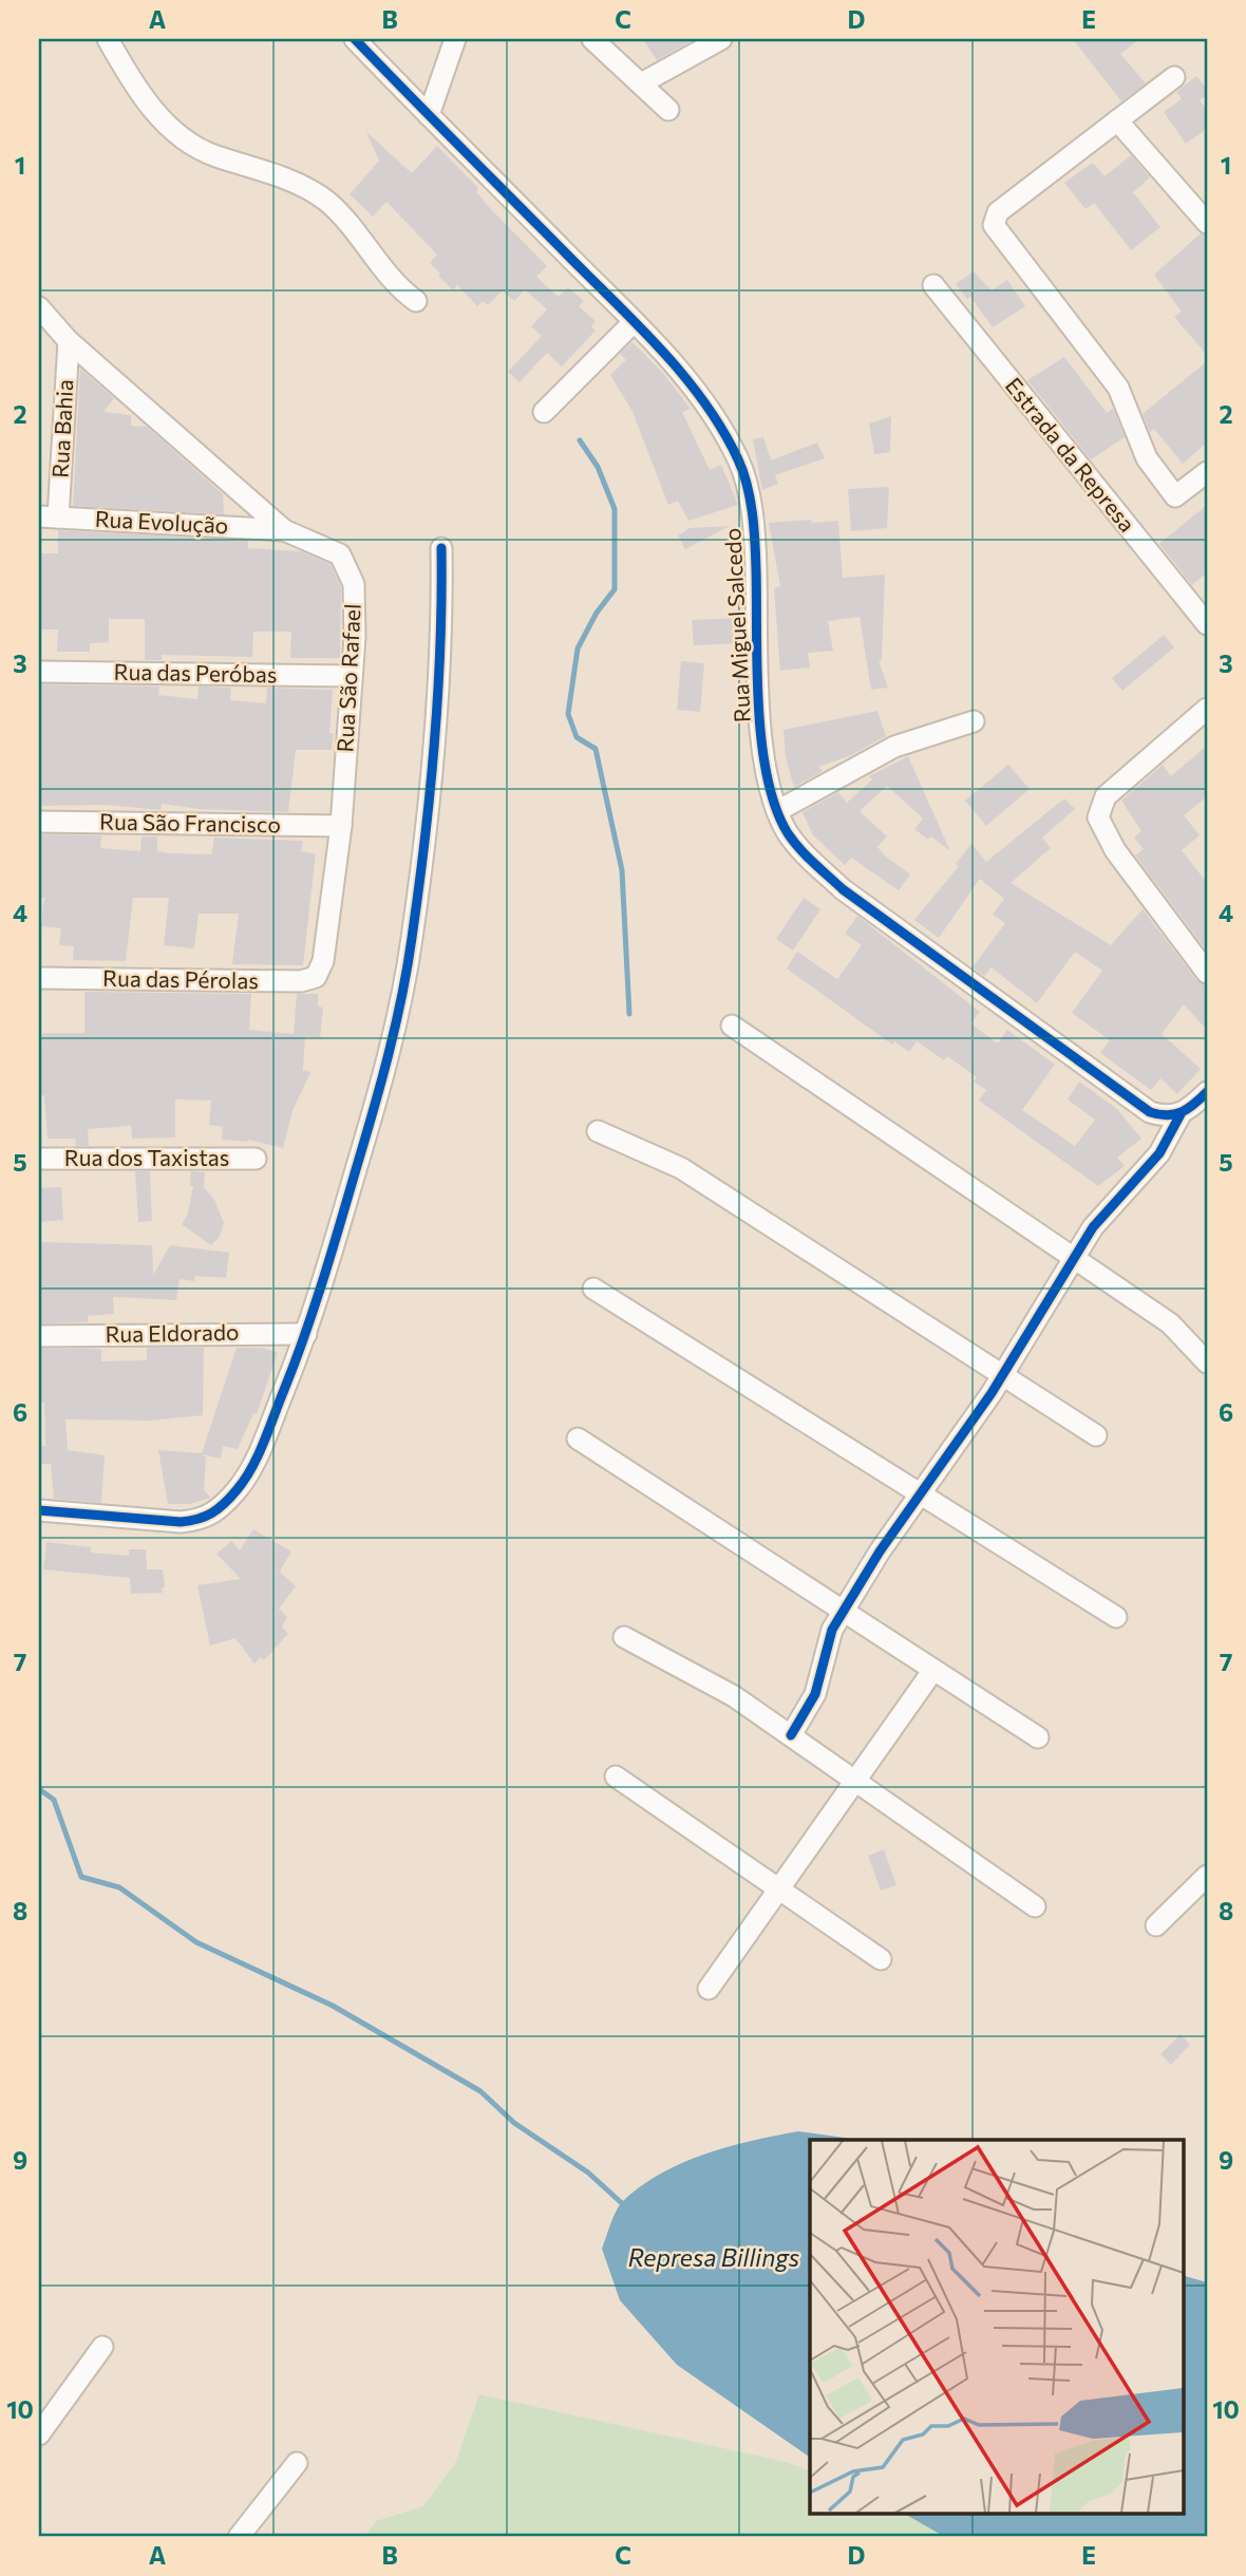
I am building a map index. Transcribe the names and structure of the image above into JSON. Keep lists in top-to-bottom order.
{
  "streets": {
    "street": [
      "Rua Bahia",
      "Estrada da Represa",
      "Rua Evolução",
      "Rua Miguel Salcedo",
      "Rua das Peróbas",
      "Rua São Rafael",
      "Rua São Francisco",
      "Rua das Pérolas",
      "Rua dos Taxistas",
      "Rua Eldorado"
    ]
  },
  "crossings": [
    ["Rua Bahia", "Rua Evolução"],
    ["Rua Bahia", "Rua São Rafael"],
    ["Rua Evolução", "Rua São Rafael"],
    ["Rua das Peróbas", "Rua São Rafael"],
    ["Rua São Rafael", "Rua São Francisco"],
    ["Rua São Rafael", "Rua das Pérolas"]
  ],
  "water": ["Represa Billings"],
  "grid": {
    "columns": [
      "A",
      "B",
      "C",
      "D",
      "E"
    ],
    "rows": [
      "1",
      "2",
      "3",
      "4",
      "5",
      "6",
      "7",
      "8",
      "9",
      "10"
    ]
  }
}
